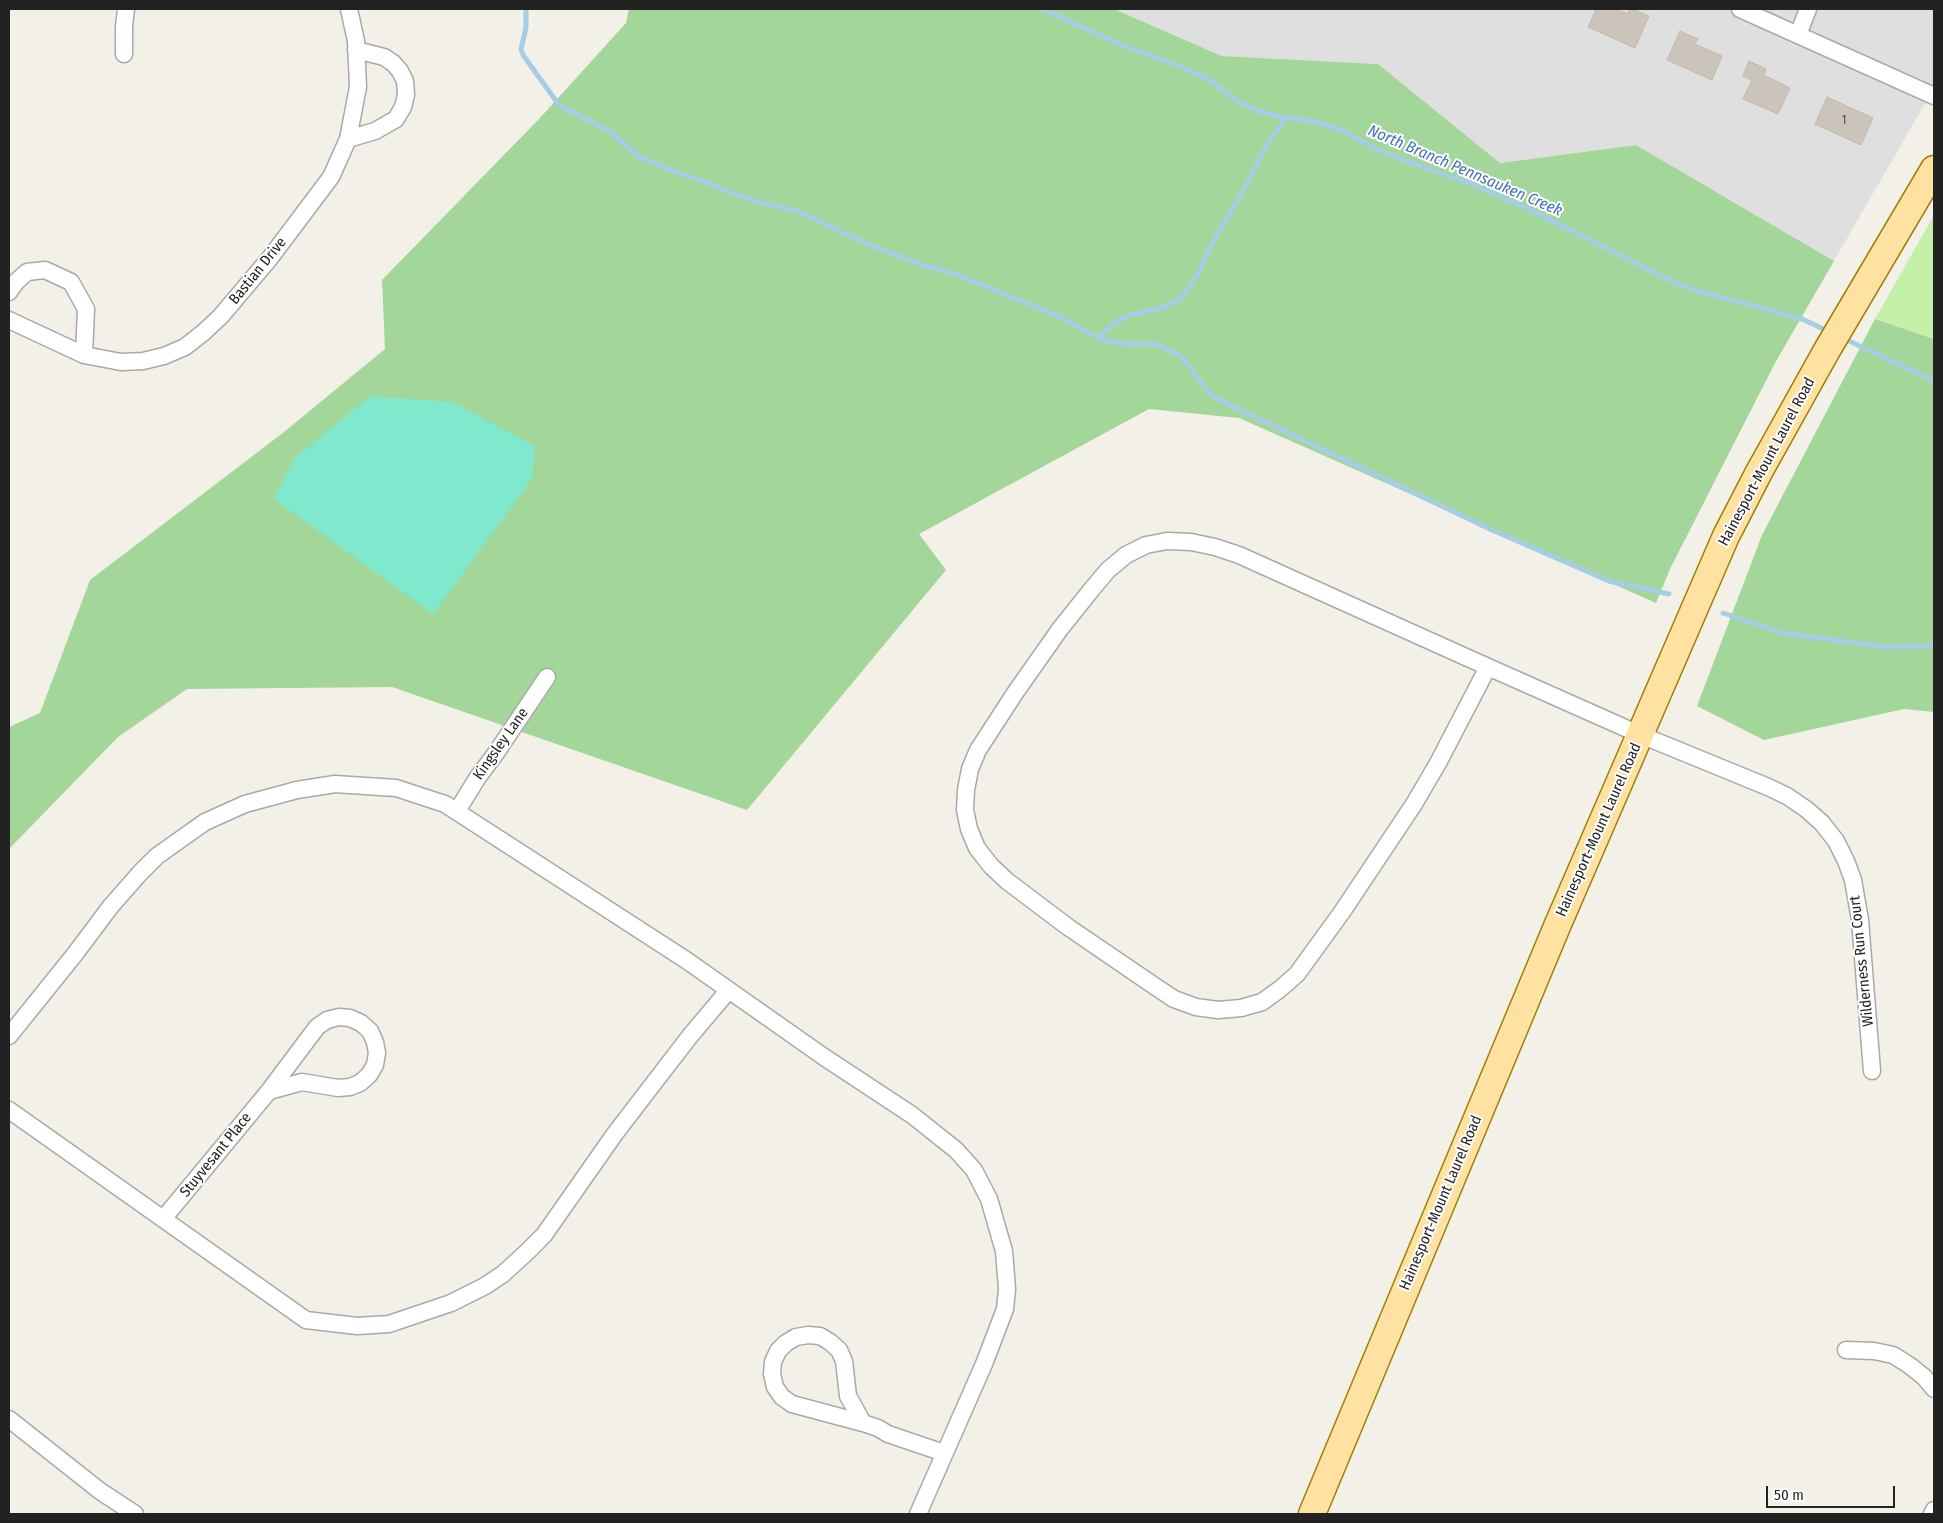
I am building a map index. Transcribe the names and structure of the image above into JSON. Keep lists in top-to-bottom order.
{
  "streets": {
    "main road": ["Hainesport-Mount Laurel Road"],
    "street": [
      "Bastian Drive",
      "Kingsley Lane",
      "Wilderness Run Court",
      "Stuyvesant Place"
    ]
  },
  "crossings": [
    ["Hainesport-Mount Laurel Road", "Wilderness Run Court"]
  ],
  "water": ["North Branch Pennsauken Creek"],
  "house_numbers": ["1"],
  "scale_bar": "50 m"
}
